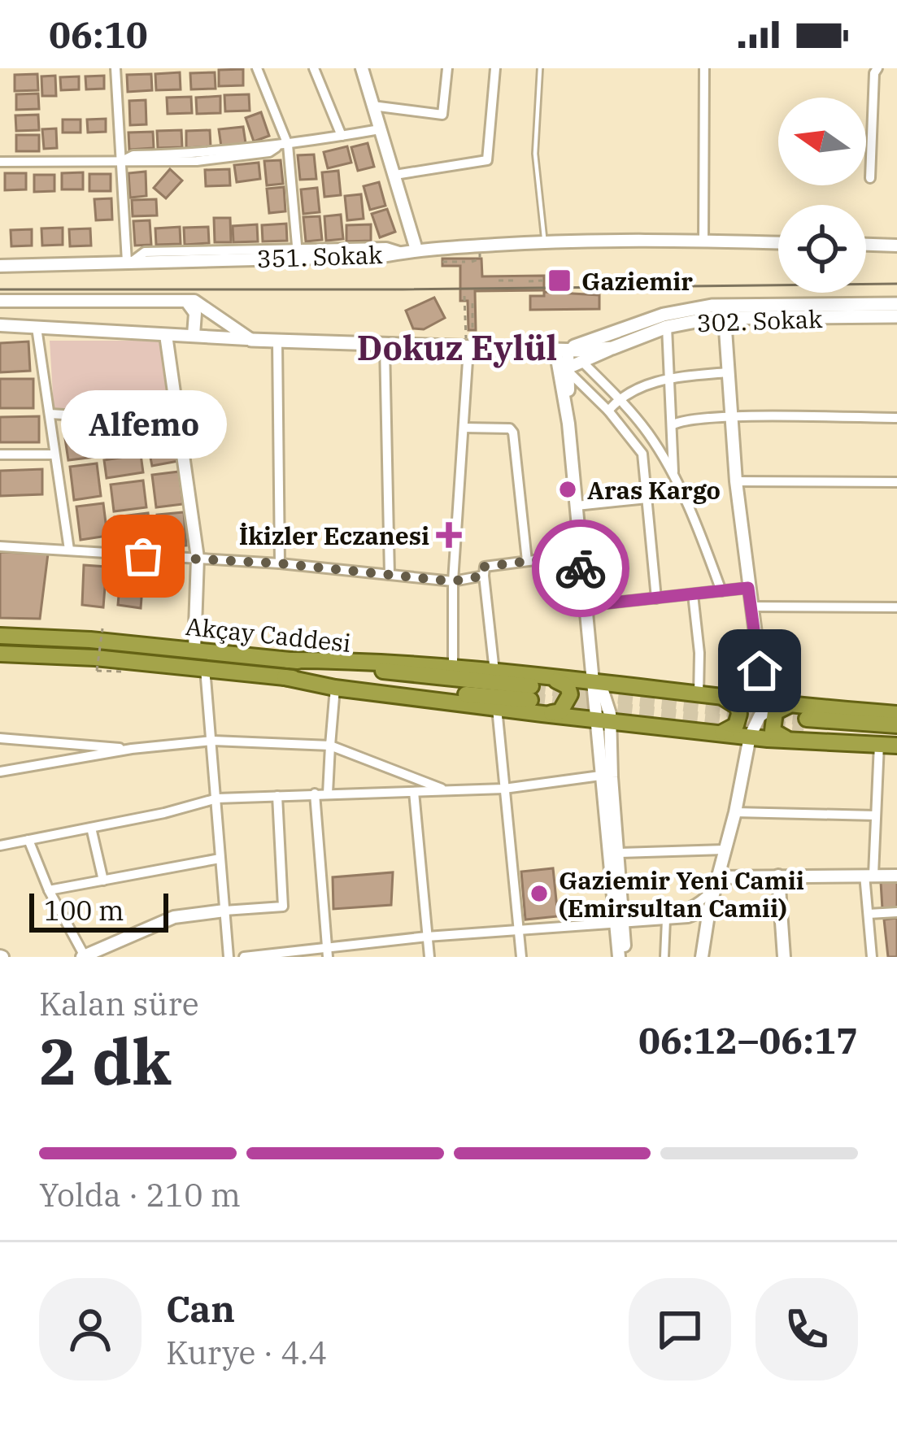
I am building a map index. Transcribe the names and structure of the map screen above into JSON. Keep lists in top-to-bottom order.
{
  "streets": {
    "highway": ["Akçay Caddesi"],
    "main road": ["302. Sokak"],
    "street": ["351. Sokak"]
  },
  "districts": ["Dokuz Eylül"],
  "places": {
    "transit": ["Gaziemir"],
    "other": ["Aras Kargo", "Alfemo", "Gaziemir Yeni Camii (Emirsultan Camii)"],
    "health": ["İkizler Eczanesi"]
  },
  "scale_bar": "100 m",
  "north": "left",
  "page": {
    "status": "06:10",
    "bubble": "Alfemo",
    "scale": "100 m",
    "heading": ["2 dk", "Kalan süre", "06:12–06:17"],
    "panel": ["Can", "Kurye · 4.4"],
    "bar": "Yolda · 210 m"
  }
}
